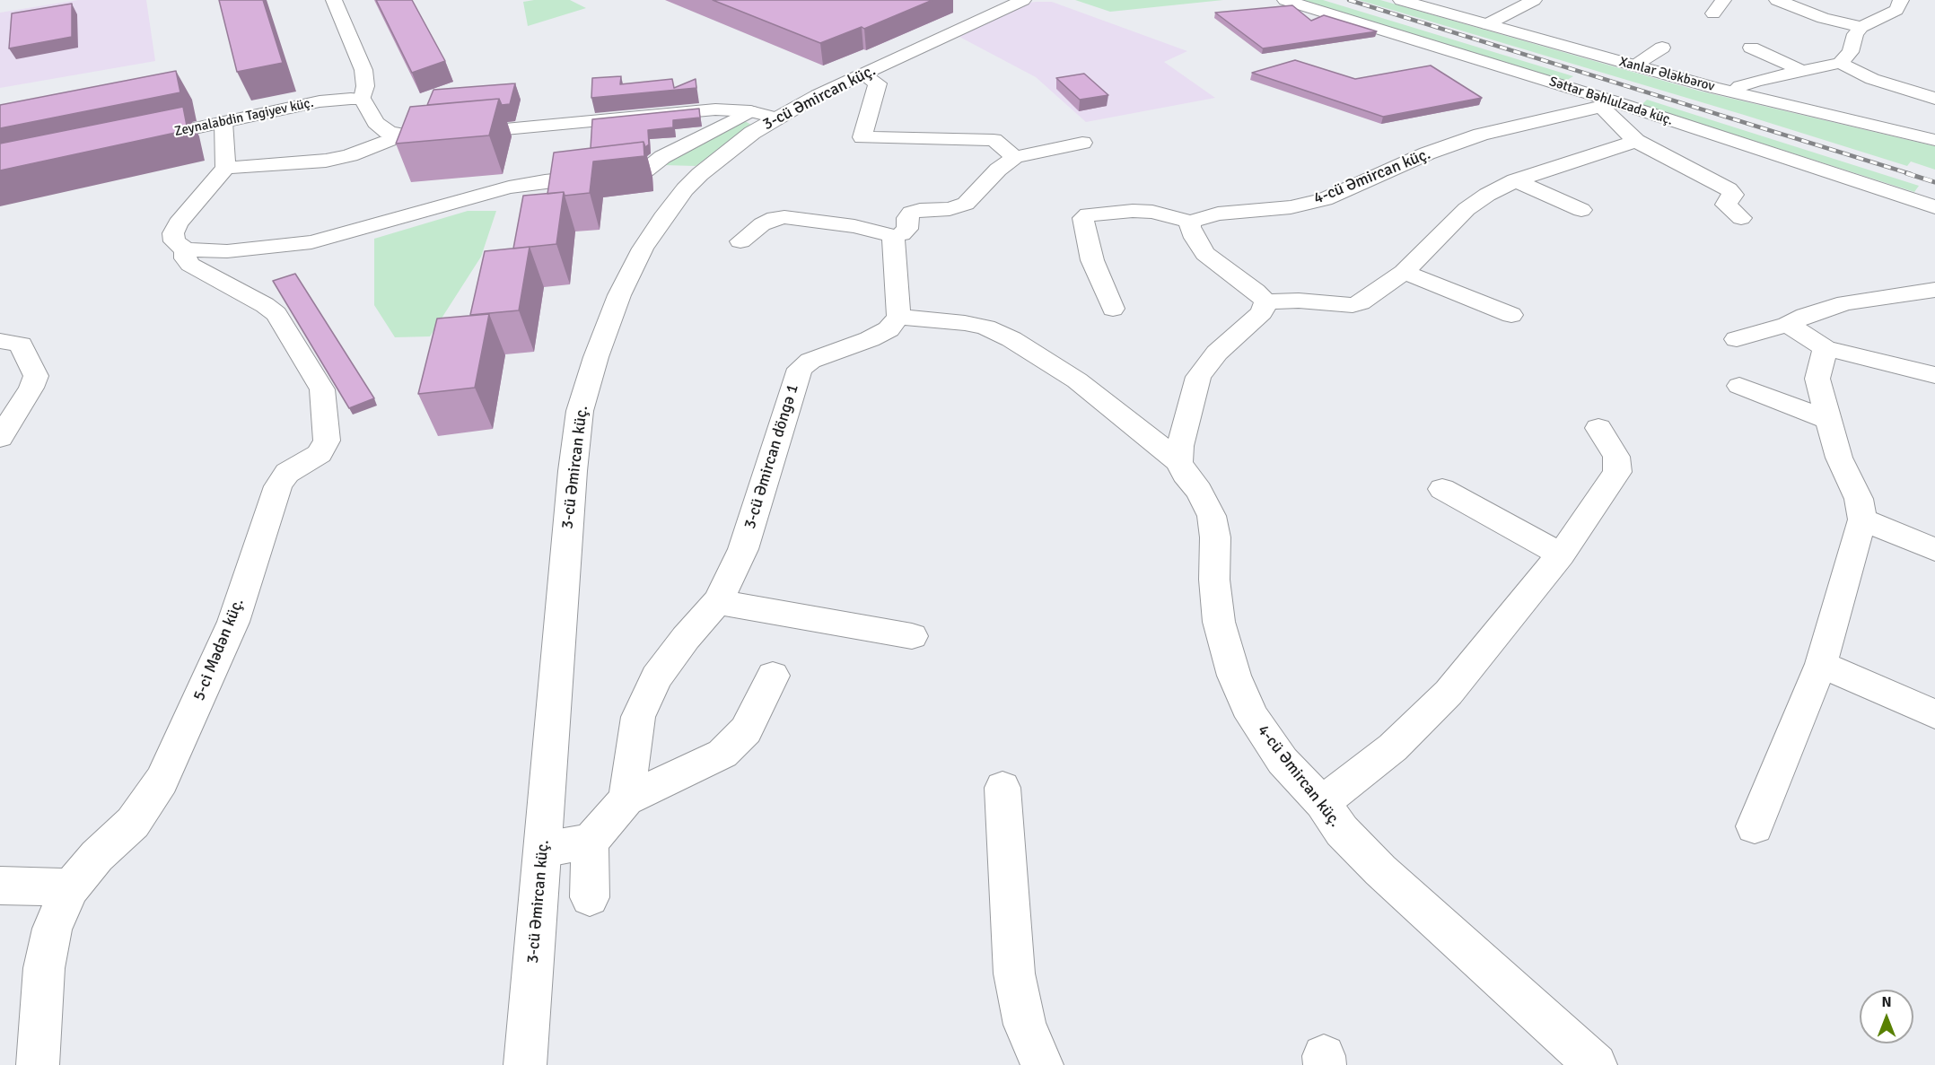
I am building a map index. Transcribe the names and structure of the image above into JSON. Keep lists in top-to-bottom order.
{
  "streets": {
    "street": [
      "Xanlar Ələkbərov",
      "3-cü Əmircan küç.",
      "Səttar Bəhlulzadə küç.",
      "Zeynalabdin Tagiyev küç.",
      "4-cü Əmircan küç.",
      "3-cü Əmircan döngə 1",
      "5-ci Mədən küç."
    ]
  },
  "crossings": [
    ["Səttar Bəhlulzadə küç.", "4-cü Əmircan küç."],
    ["4-cü Əmircan küç.", "3-cü Əmircan döngə 1"]
  ],
  "north": "top"
}
